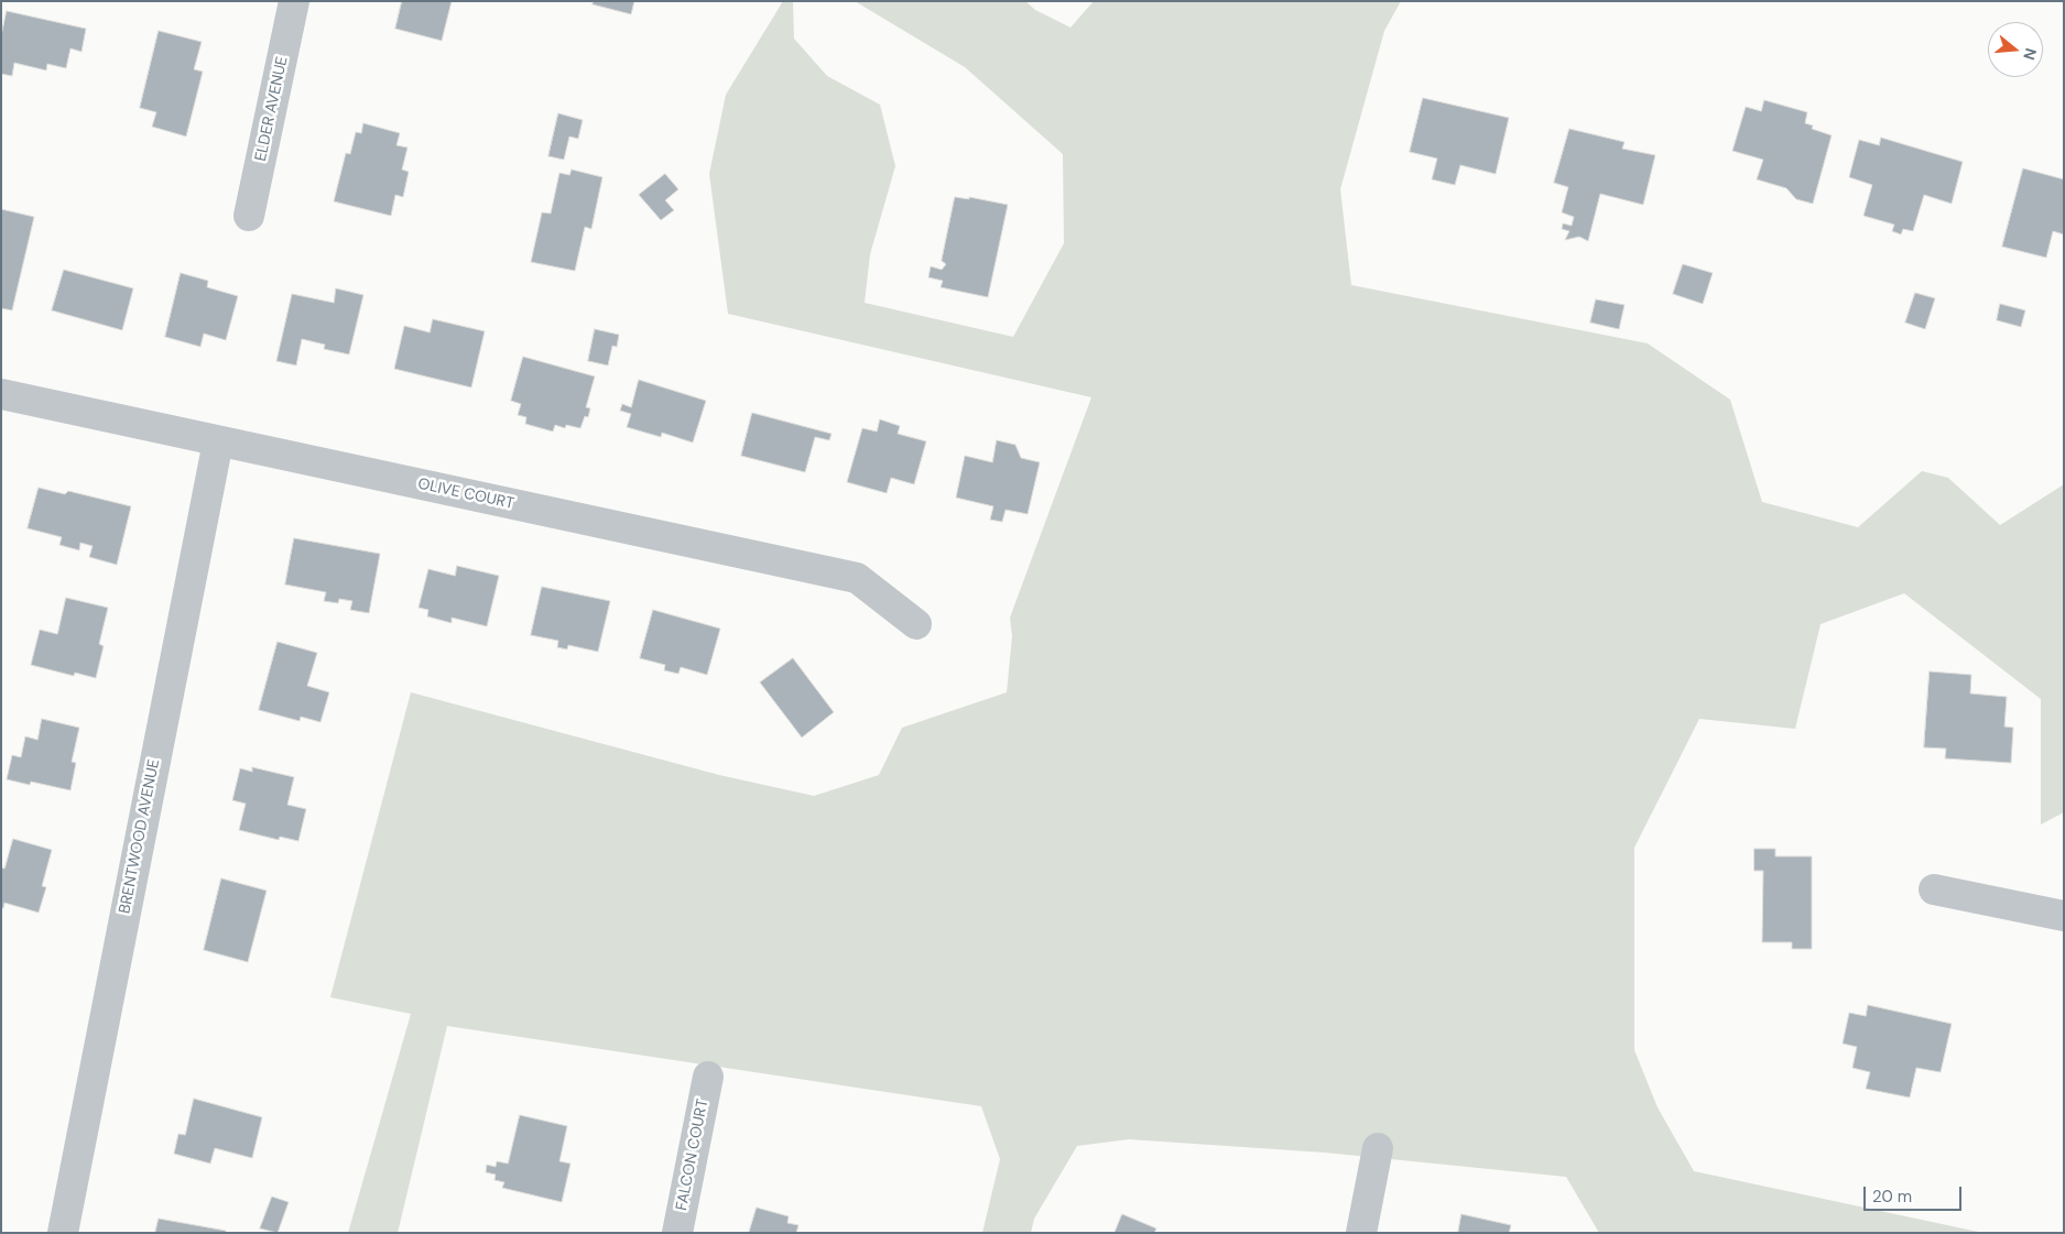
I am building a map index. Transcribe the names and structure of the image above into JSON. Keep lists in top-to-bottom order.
{
  "streets": {
    "street": [
      "ELDER AVENUE",
      "OLIVE COURT",
      "BRENTWOOD AVENUE",
      "FALCON COURT"
    ]
  },
  "crossings": [
    ["OLIVE COURT", "BRENTWOOD AVENUE"]
  ],
  "scale_bar": "20 m",
  "north": "right"
}
